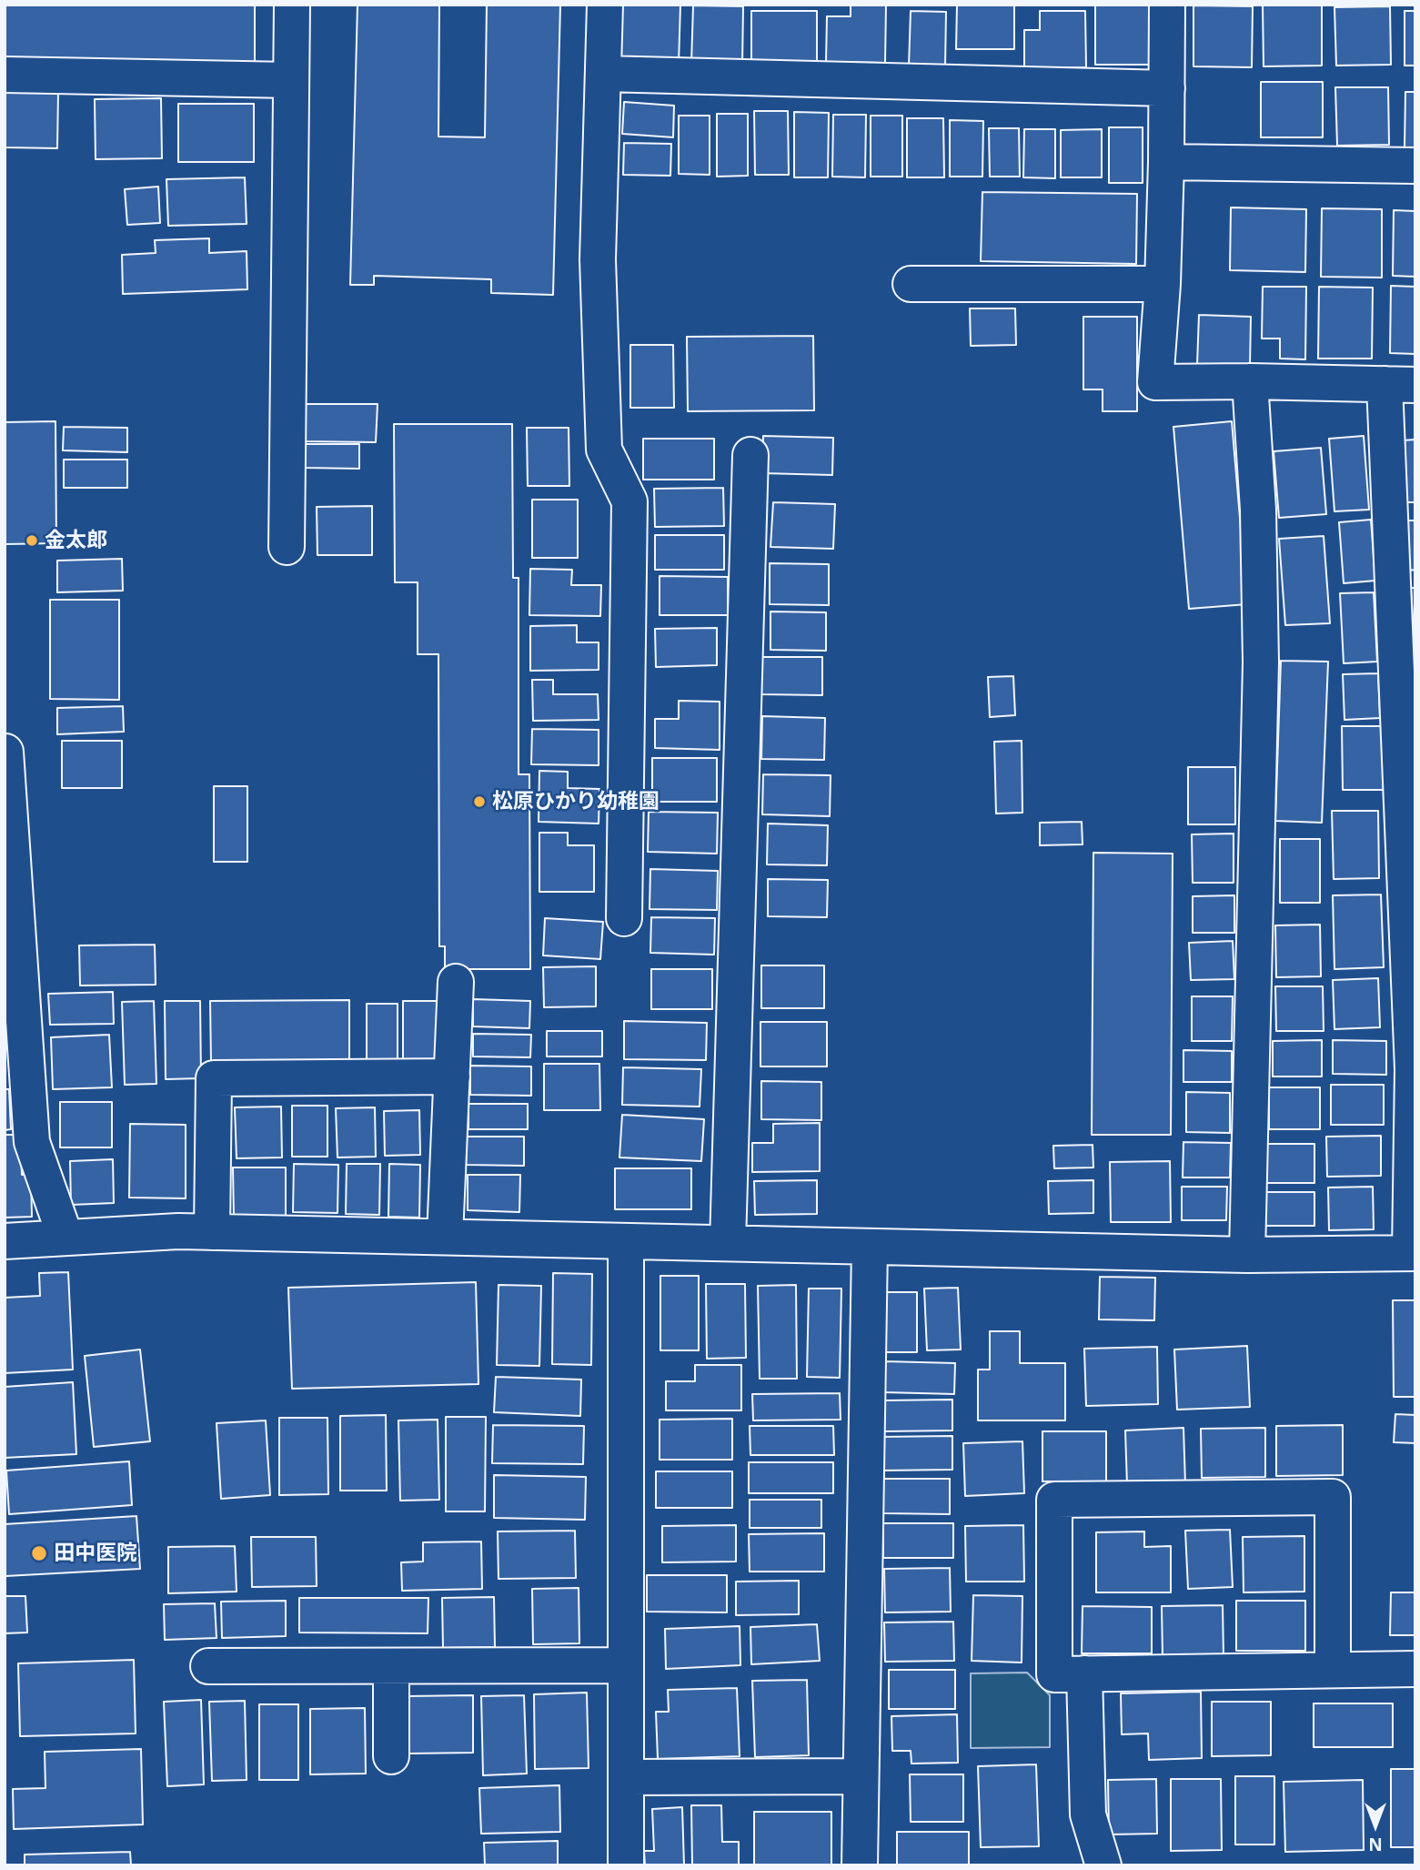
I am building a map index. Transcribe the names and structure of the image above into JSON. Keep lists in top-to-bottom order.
{
  "places": ["金太郎", "松原ひかり幼稚園", "田中医院"],
  "north": "bottom"
}
